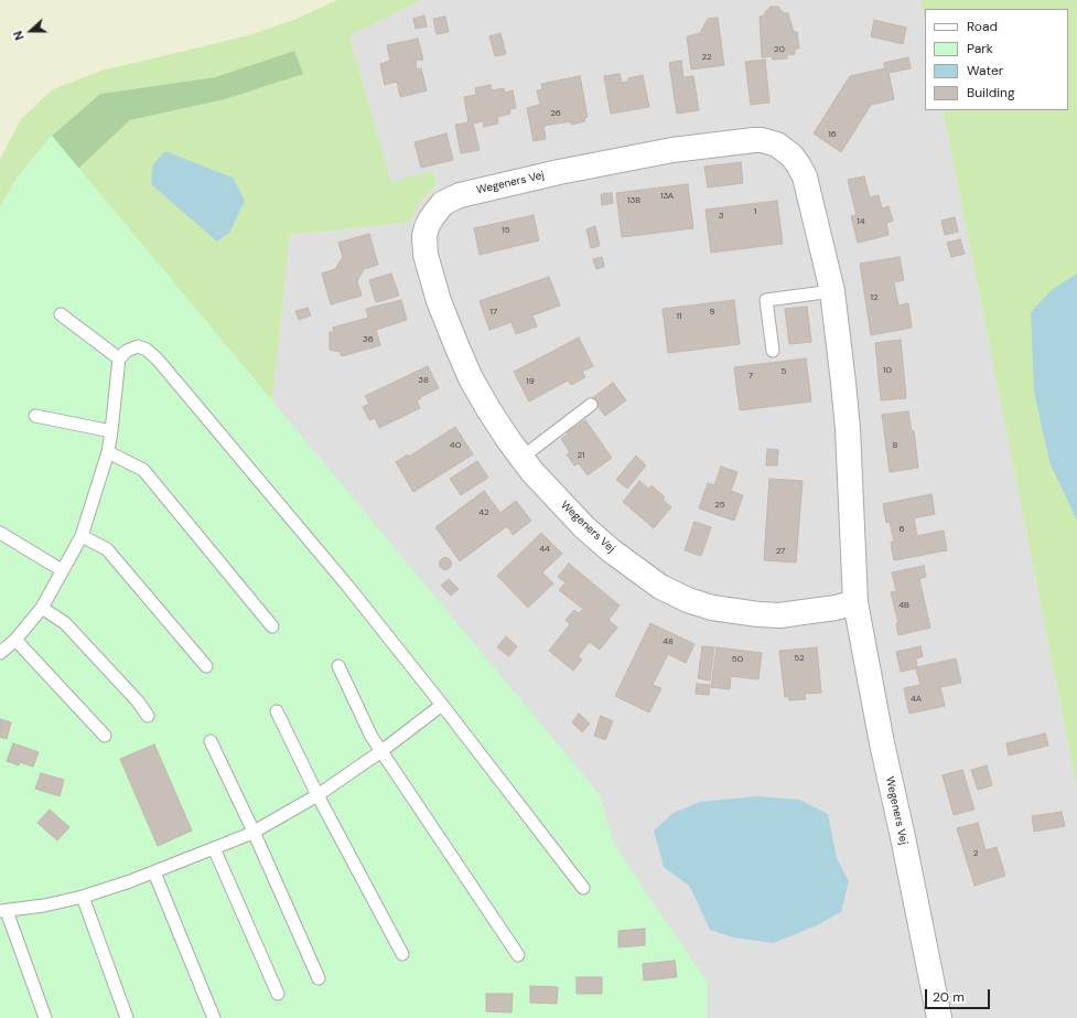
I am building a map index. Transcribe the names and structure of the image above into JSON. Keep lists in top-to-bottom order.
{
  "streets": {
    "street": ["Wegeners Vej"]
  },
  "house_numbers": [
    "20",
    "22",
    "26",
    "16",
    "13A",
    "13B",
    "1",
    "3",
    "14",
    "15",
    "12",
    "17",
    "9",
    "11",
    "36",
    "10",
    "5",
    "7",
    "38",
    "19",
    "40",
    "8",
    "21",
    "25",
    "42",
    "6",
    "44",
    "27",
    "4B",
    "48",
    "52",
    "50",
    "4A",
    "2"
  ],
  "legend": [
    "Road",
    "Park",
    "Water",
    "Building"
  ],
  "scale_bar": "20 m",
  "north": "left"
}
